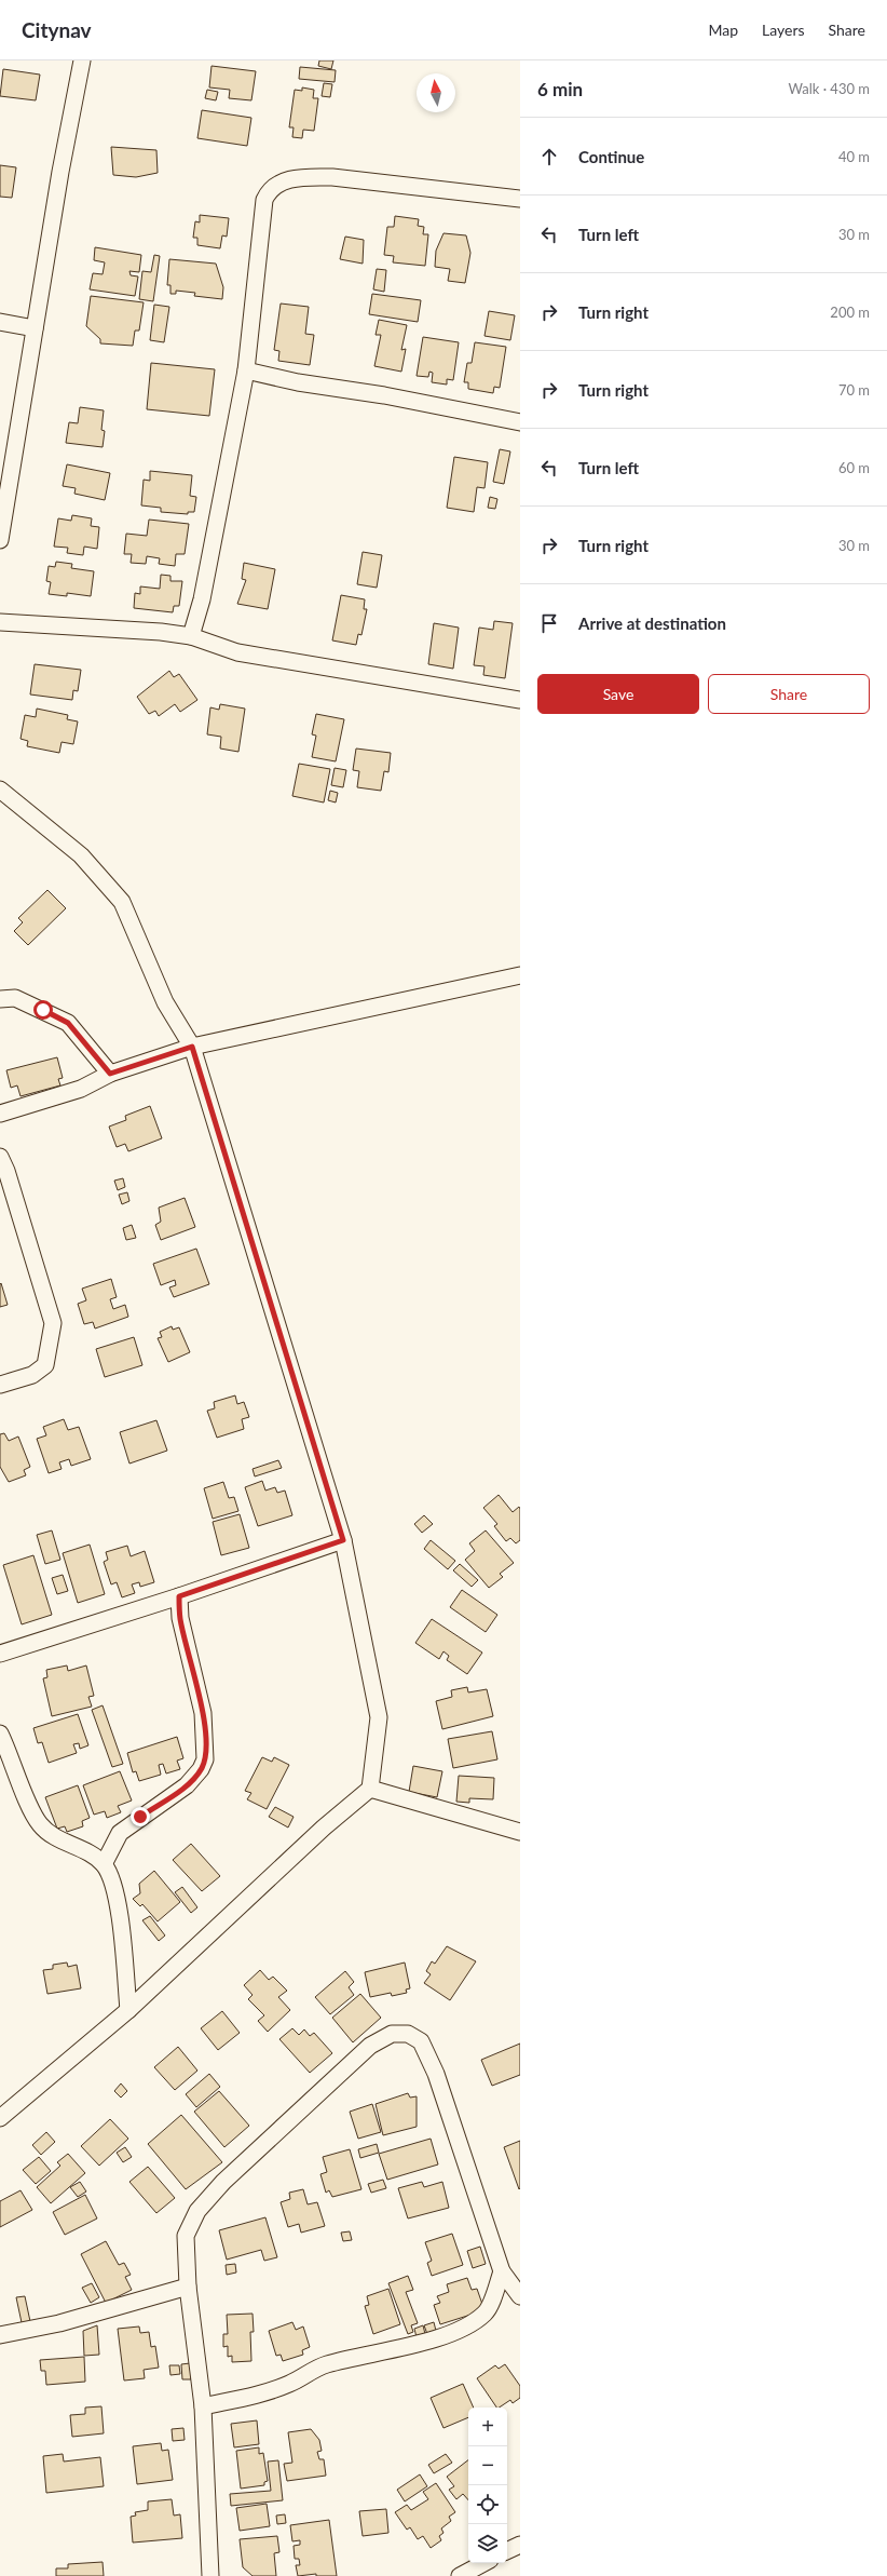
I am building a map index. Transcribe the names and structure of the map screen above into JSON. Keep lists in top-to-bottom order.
{
  "north": "top",
  "page": {
    "header": "Citynav",
    "nav": ["Map", "Layers", "Share"],
    "heading": ["6 min", "Walk · 430 m"],
    "list": [
      ["Continue", "40 m"],
      ["Turn left", "30 m"],
      ["Turn right", "200 m"],
      ["Turn right", "70 m"],
      ["Turn left", "60 m"],
      ["Turn right", "30 m"],
      "Arrive at destination"
    ],
    "buttons": ["Save", "Share"],
    "map_buttons": ["+", "−"]
  }
}
